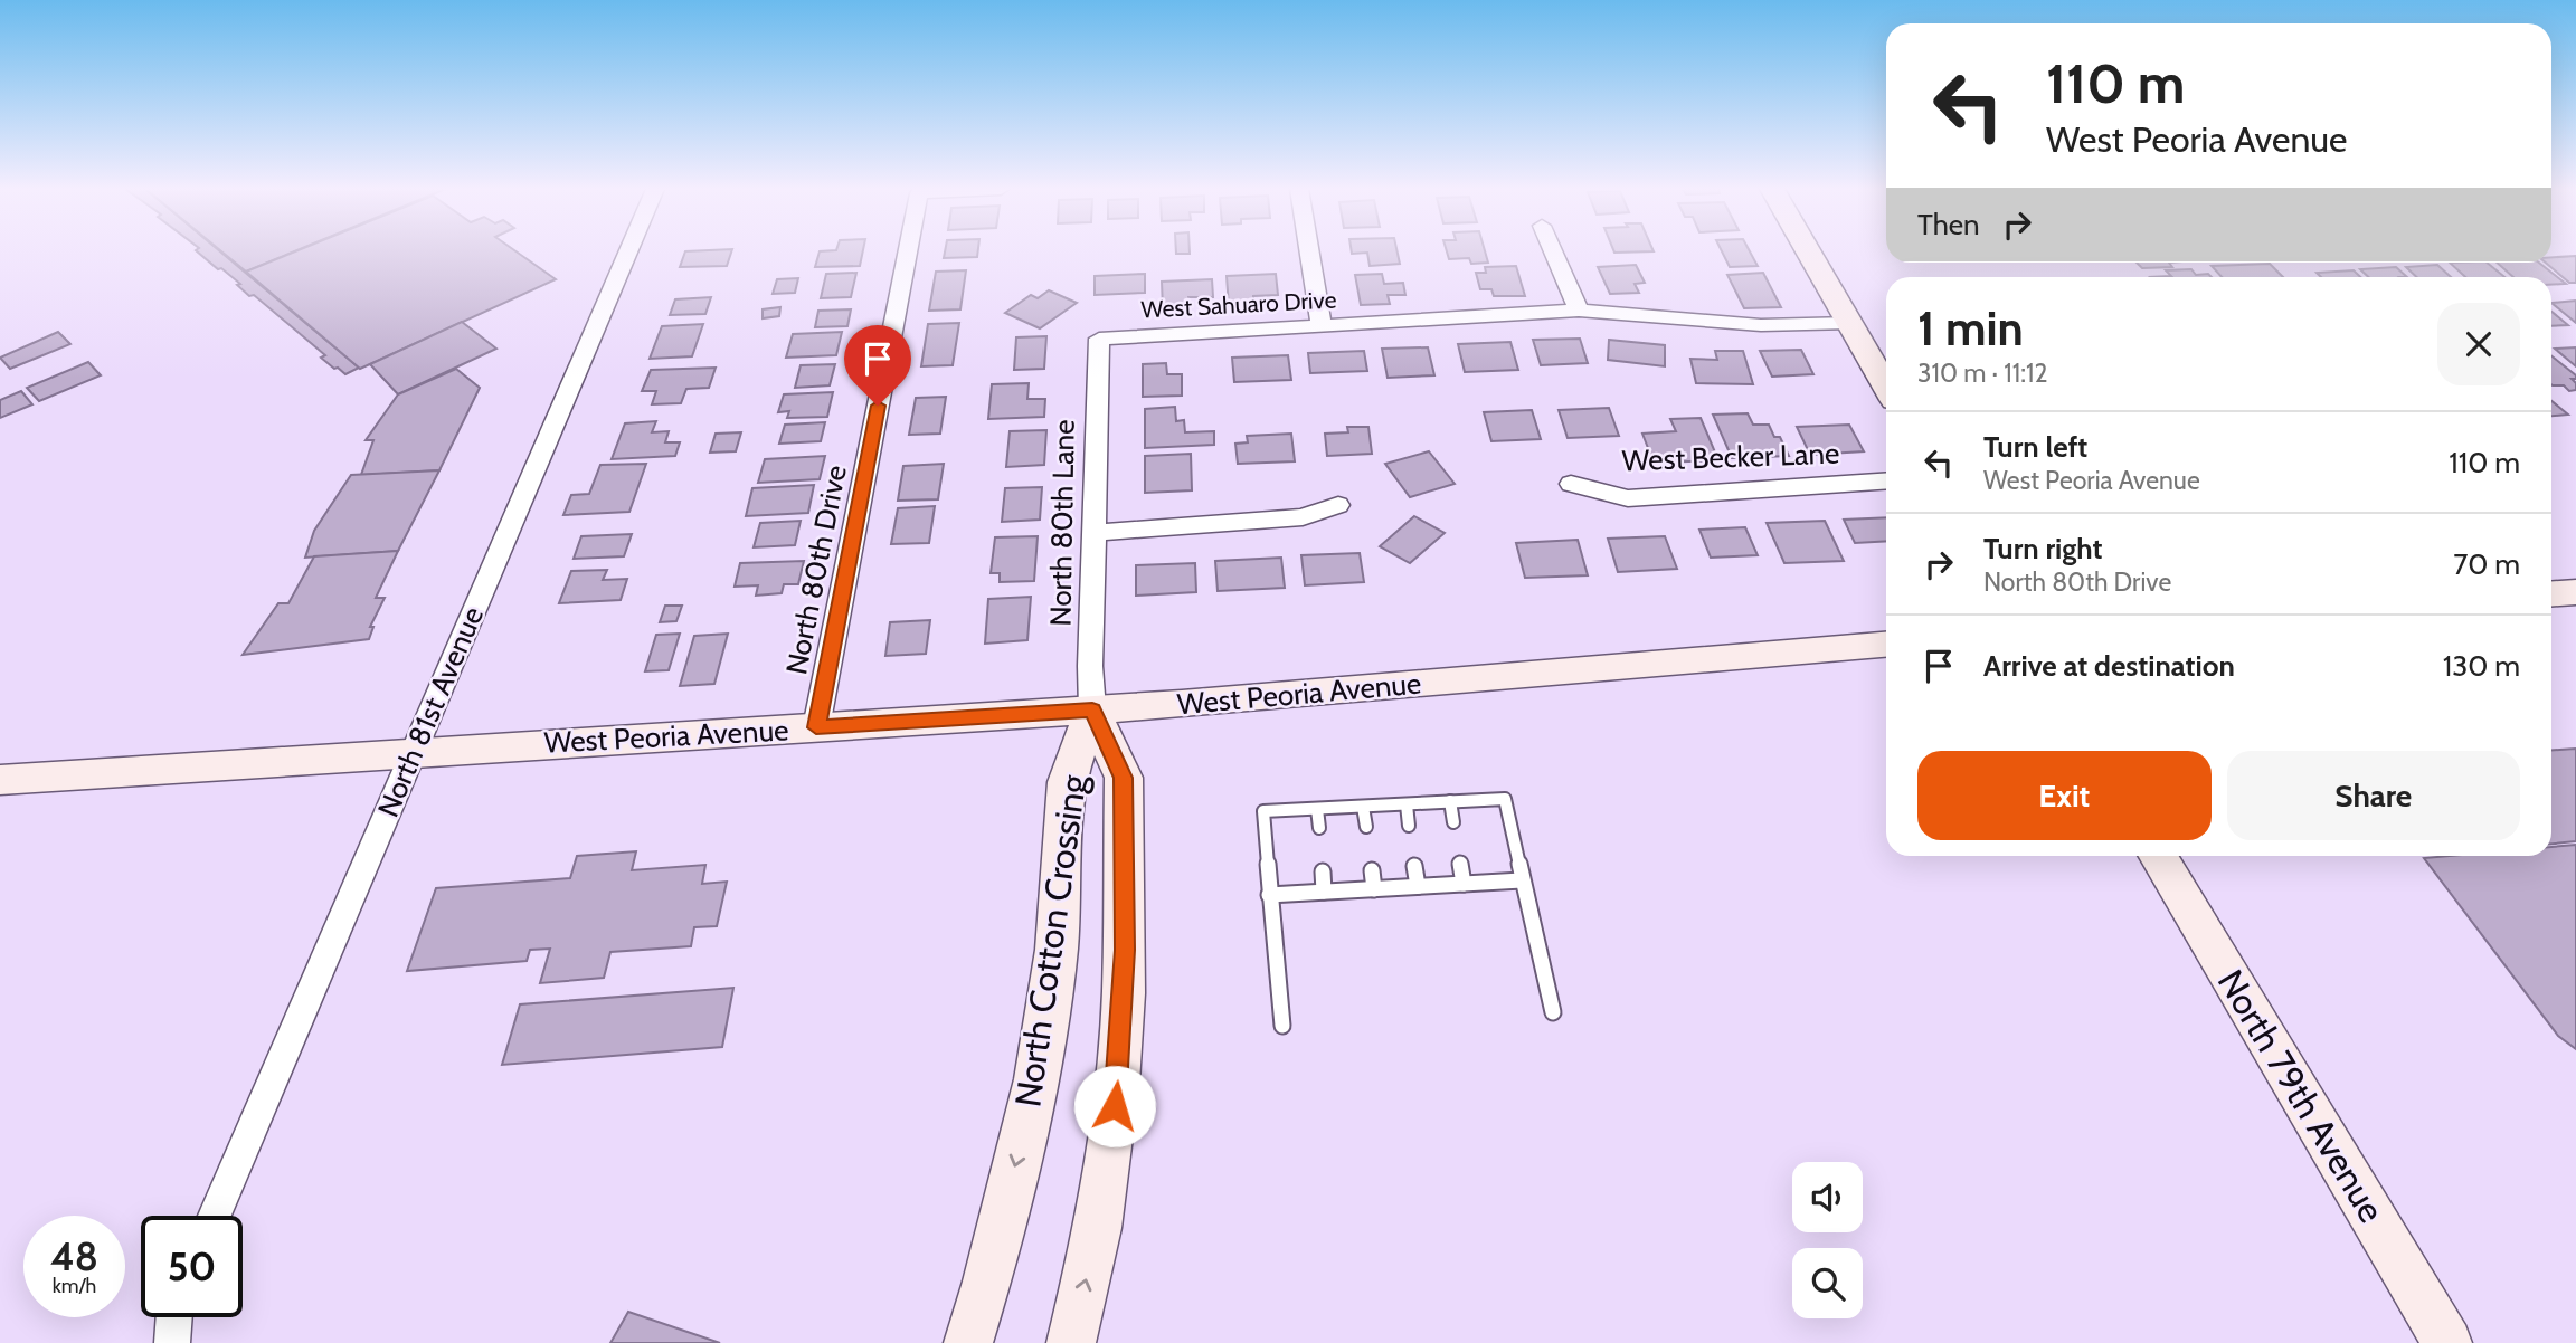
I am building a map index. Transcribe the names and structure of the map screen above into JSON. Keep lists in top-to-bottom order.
{
  "streets": {
    "main road": ["West Peoria Avenue", "North Cotton Crossing", "North 79th Avenue"],
    "street": [
      "West Sahuaro Drive",
      "West Becker Lane",
      "North 80th Lane",
      "North 80th Drive",
      "North 81st Avenue"
    ]
  },
  "crossings": [
    ["West Sahuaro Drive", "North 80th Lane"],
    ["North 80th Lane", "West Peoria Avenue"],
    ["North 80th Lane", "North Cotton Crossing"],
    ["North 80th Drive", "West Peoria Avenue"],
    ["West Peoria Avenue", "North 81st Avenue"],
    ["West Peoria Avenue", "North Cotton Crossing"]
  ],
  "page": {
    "turn": ["110 m", "West Peoria Avenue"],
    "then": "Then",
    "heading": ["1 min", "310 m · 11:12"],
    "list": [
      {
        "name": "Turn left",
        "note": "West Peoria Avenue",
        "value": "110 m"
      },
      {
        "name": "Turn right",
        "note": "North 80th Drive",
        "value": "70 m"
      },
      {
        "name": "Arrive at destination",
        "value": "130 m"
      }
    ],
    "buttons": ["Exit", "Share"],
    "speed": "48 km/h",
    "limit": "50"
  }
}
